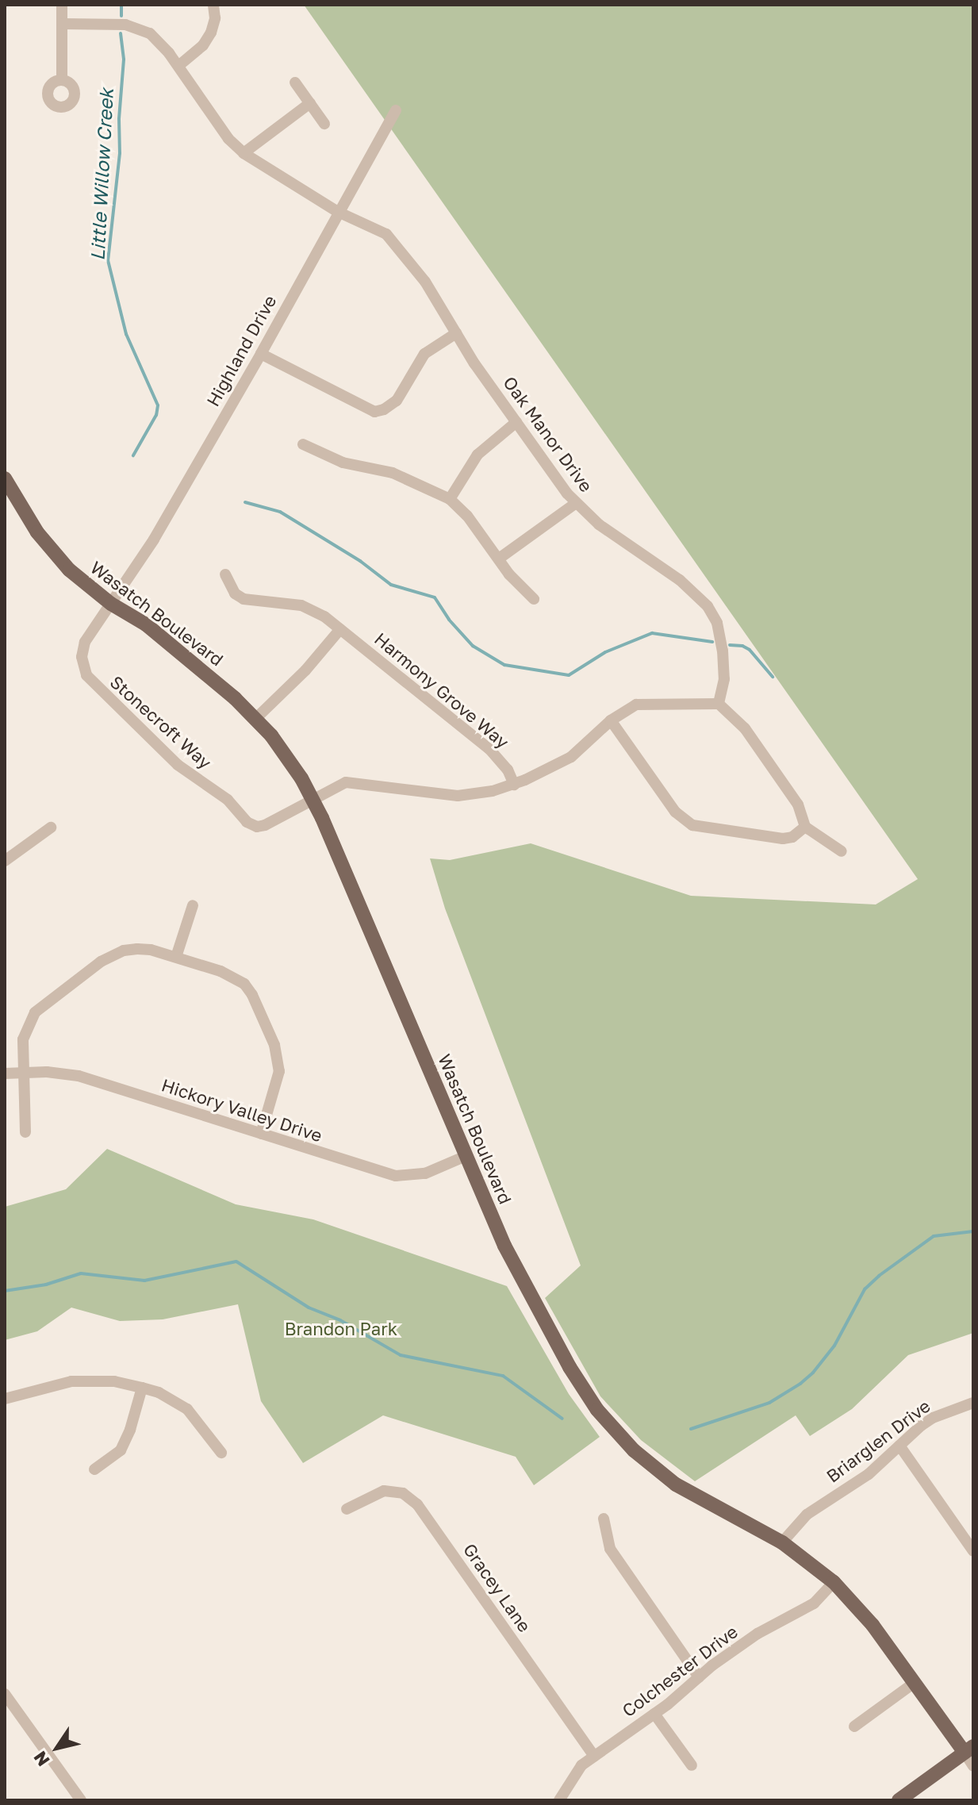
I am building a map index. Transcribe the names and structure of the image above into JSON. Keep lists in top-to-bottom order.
{
  "streets": {
    "main road": ["Wasatch Boulevard"],
    "street": [
      "Highland Drive",
      "Oak Manor Drive",
      "Harmony Grove Way",
      "Stonecroft Way",
      "Hickory Valley Drive",
      "Briarglen Drive",
      "Gracey Lane",
      "Colchester Drive"
    ]
  },
  "crossings": [
    ["Highland Drive", "Oak Manor Drive"],
    ["Highland Drive", "Wasatch Boulevard"],
    ["Highland Drive", "Stonecroft Way"],
    ["Wasatch Boulevard", "Stonecroft Way"],
    ["Wasatch Boulevard", "Hickory Valley Drive"],
    ["Wasatch Boulevard", "Briarglen Drive"],
    ["Wasatch Boulevard", "Colchester Drive"],
    ["Gracey Lane", "Colchester Drive"]
  ],
  "water": ["Little Willow Creek"],
  "parks": ["Brandon Park"],
  "north": "bottom left"
}
